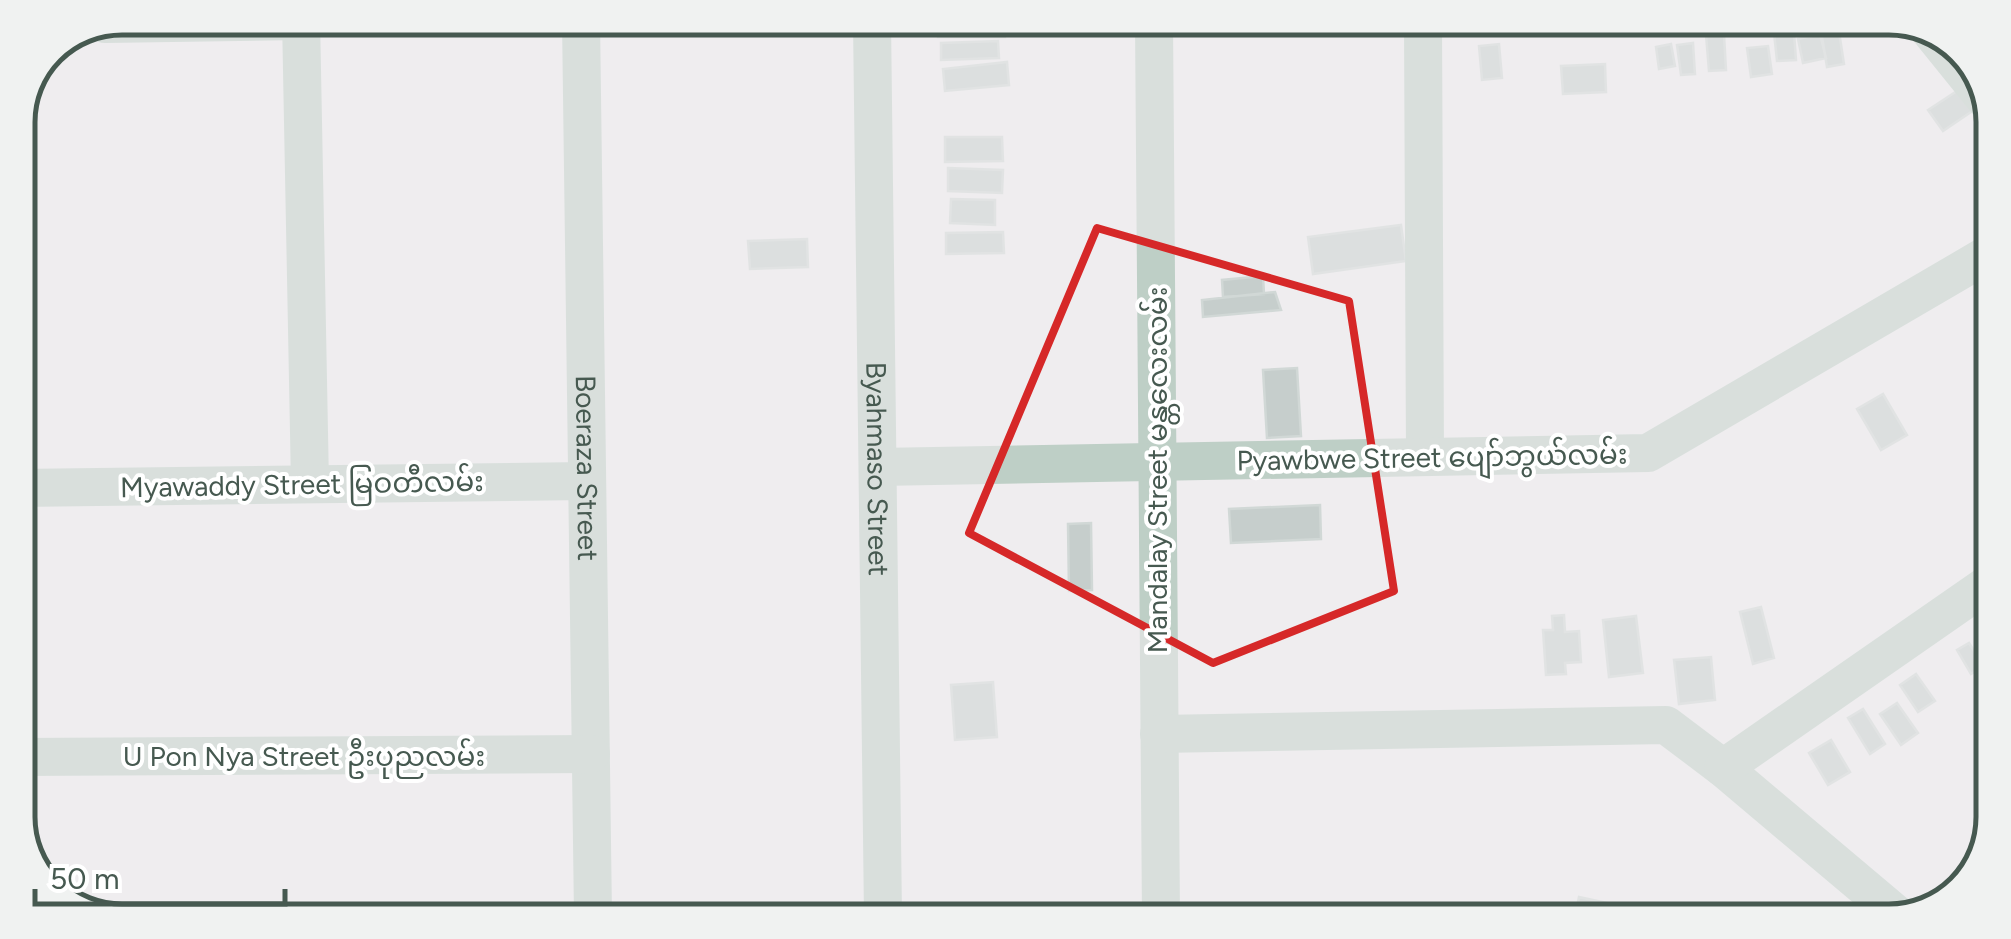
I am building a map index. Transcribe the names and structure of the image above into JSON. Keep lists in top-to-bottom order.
{
  "streets": {
    "street": [
      "Pyawbwe Street ပျော်ဘွယ်လမ်း",
      "Boeraza Street",
      "Byahmaso Street",
      "Mandalay Street မန္တလေးလမ်း",
      "Myawaddy Street မြဝတီလမ်း",
      "U Pon Nya Street ဦးပုညလမ်း"
    ]
  },
  "crossings": [
    ["Pyawbwe Street ပျော်ဘွယ်လမ်း", "Byahmaso Street"],
    ["Pyawbwe Street ပျော်ဘွယ်လမ်း", "Mandalay Street မန္တလေးလမ်း"],
    ["Boeraza Street", "Myawaddy Street မြဝတီလမ်း"],
    ["Boeraza Street", "U Pon Nya Street ဦးပုညလမ်း"]
  ],
  "scale_bar": "50 m"
}
